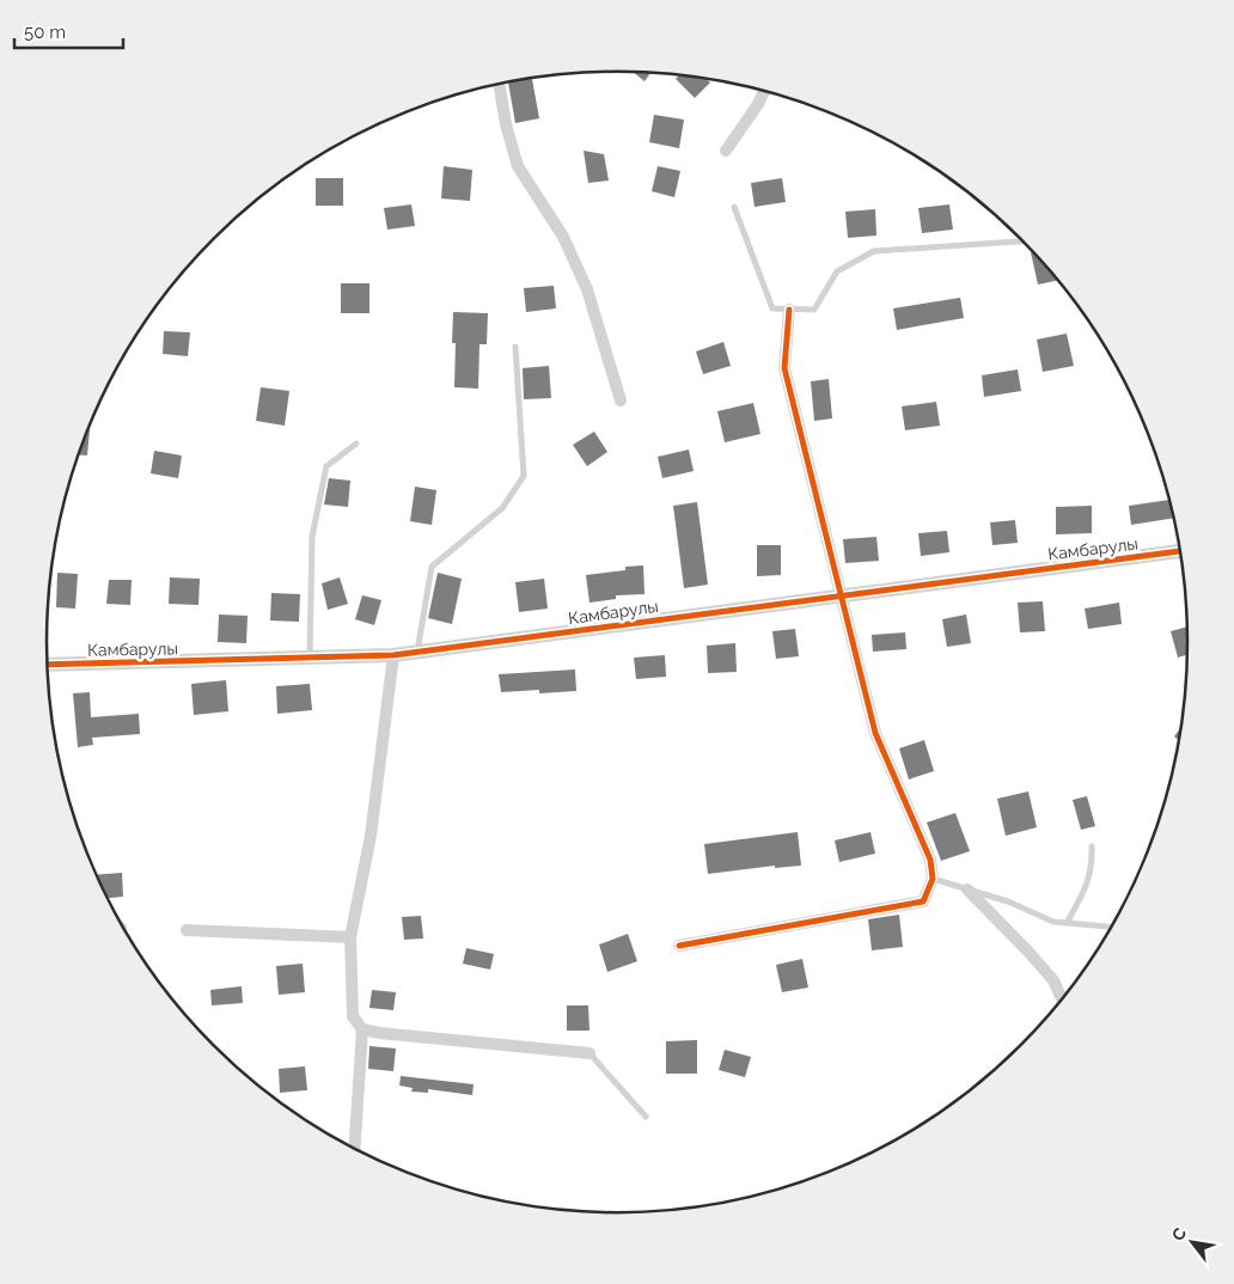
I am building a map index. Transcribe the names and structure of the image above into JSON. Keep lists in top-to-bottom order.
{
  "streets": {
    "street": ["Камбарулы"]
  },
  "scale_bar": "50 m",
  "north": "top left"
}
